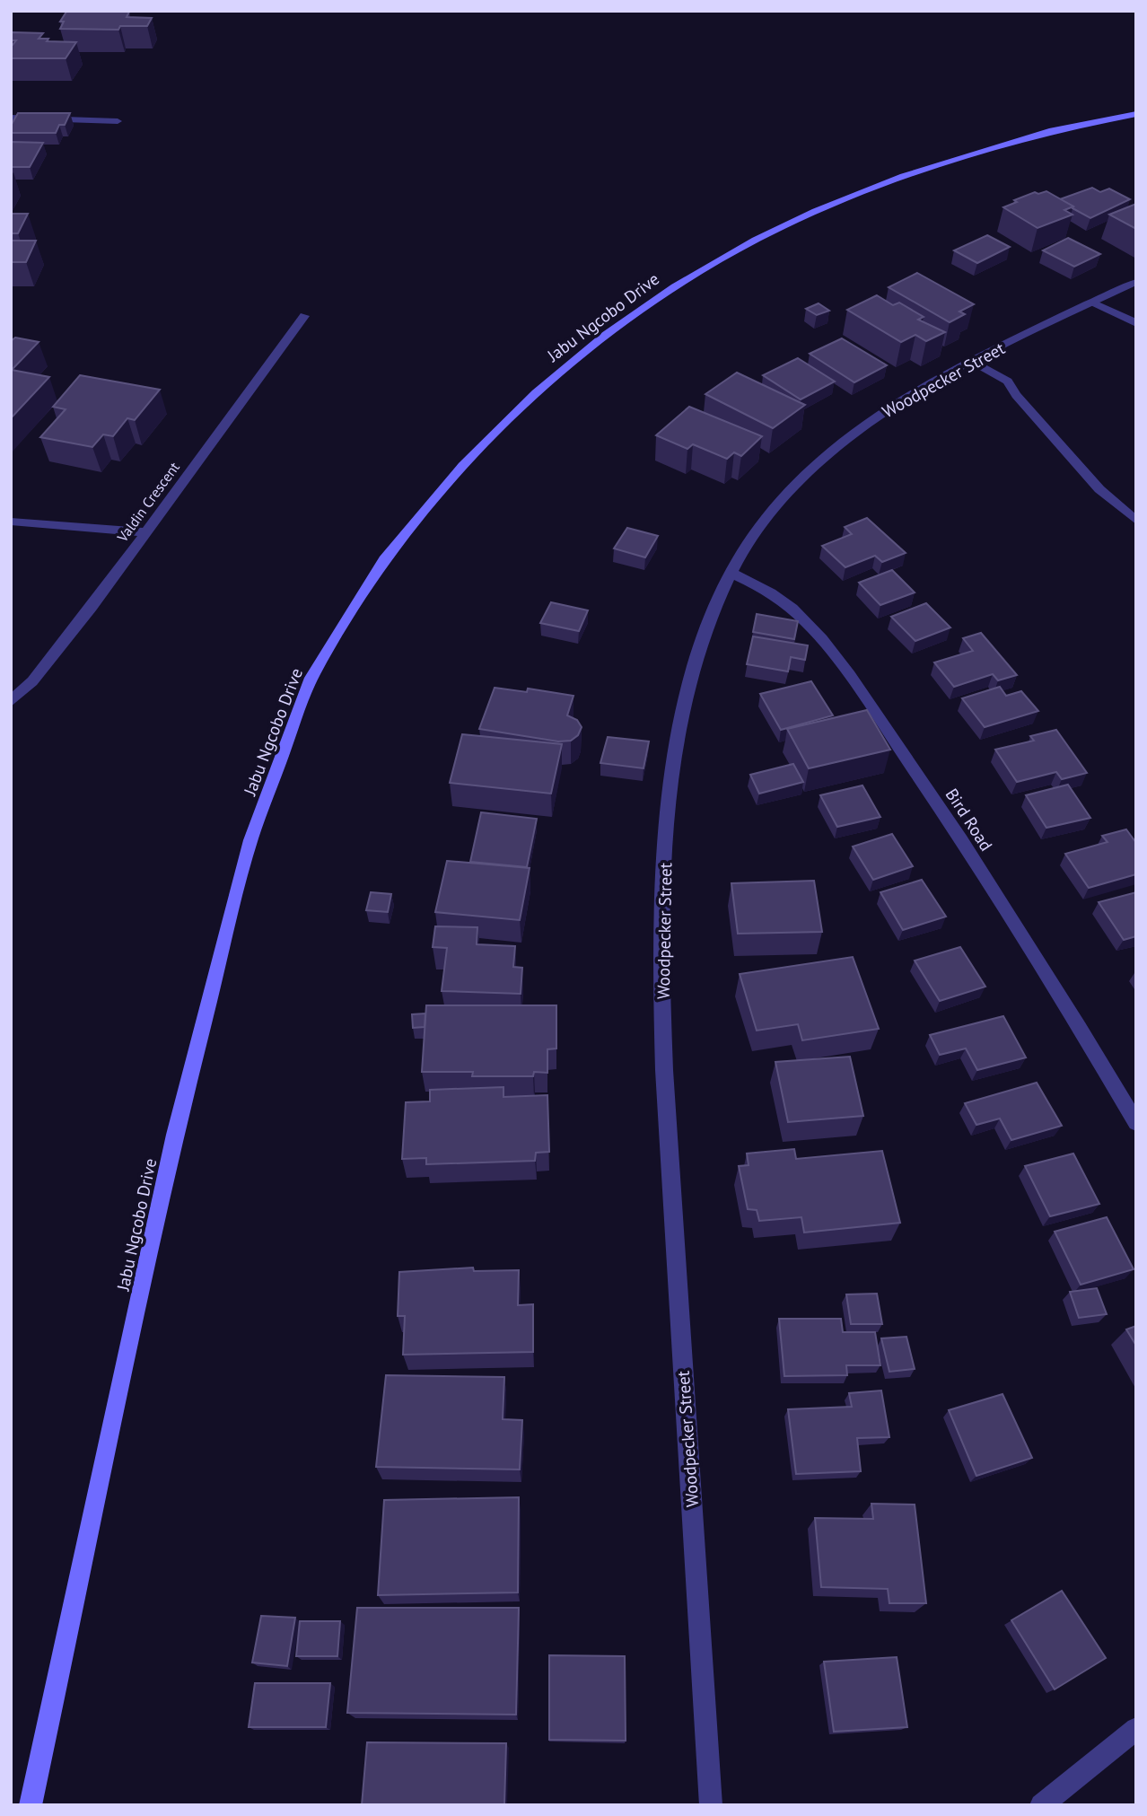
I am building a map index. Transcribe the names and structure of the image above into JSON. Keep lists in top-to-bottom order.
{
  "streets": {
    "main road": ["Jabu Ngcobo Drive"],
    "street": ["Woodpecker Street", "Valdin Crescent", "Bird Road"]
  },
  "crossings": [
    ["Woodpecker Street", "Bird Road"]
  ]
}
